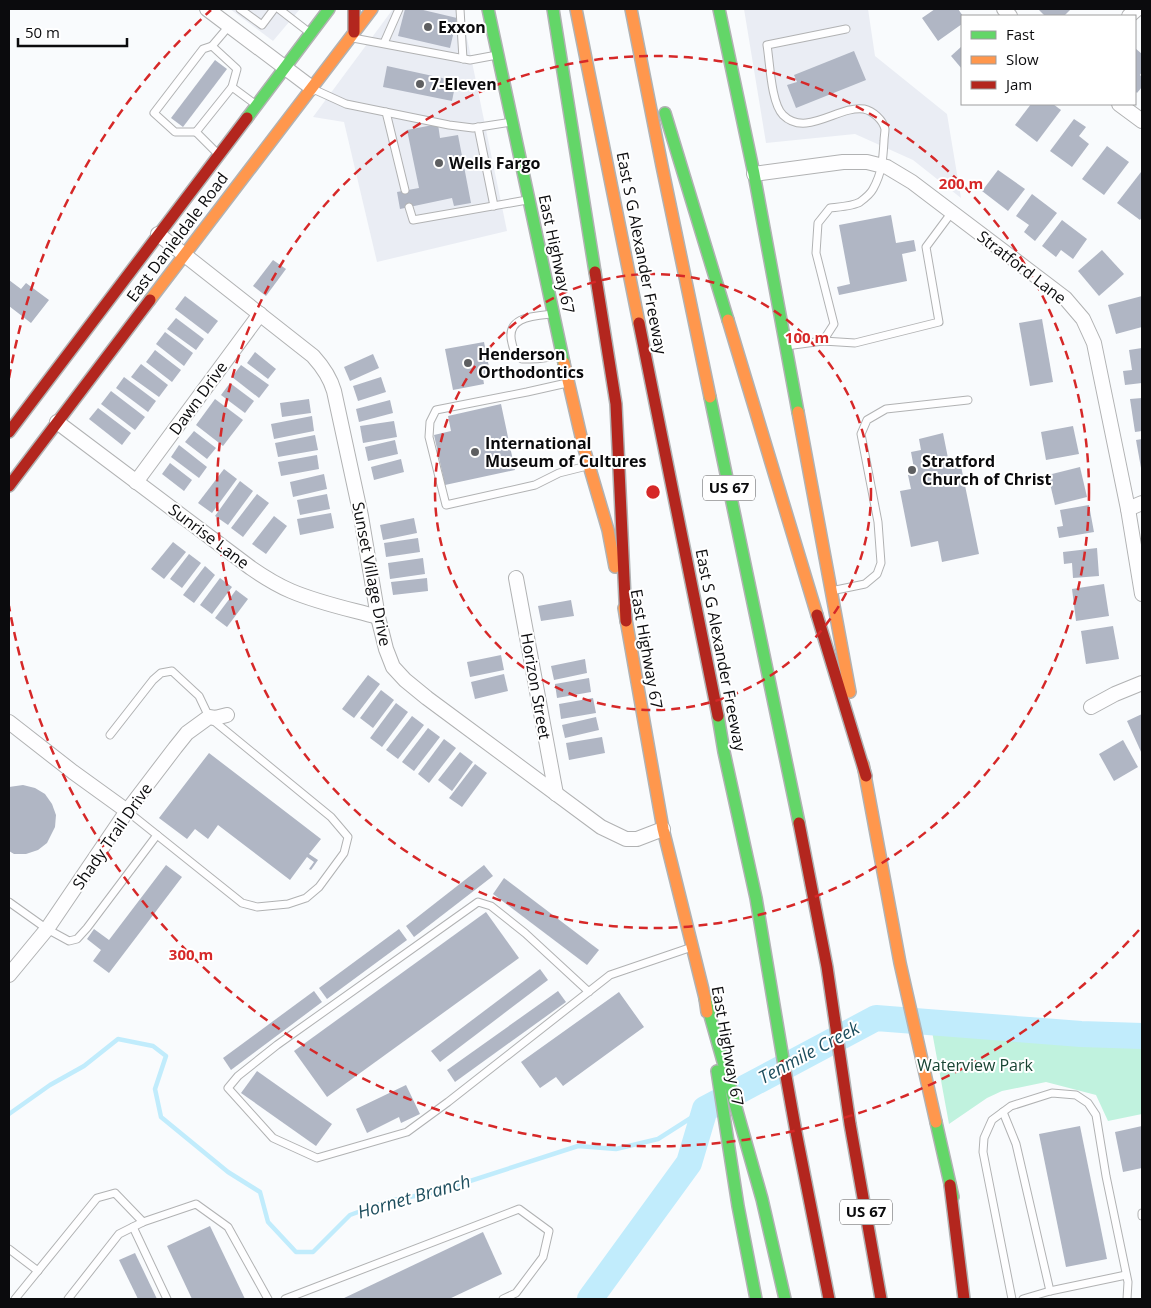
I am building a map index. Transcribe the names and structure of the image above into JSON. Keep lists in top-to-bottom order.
{
  "streets": {
    "main road": [
      "East Danieldale Road",
      "East S G Alexander Freeway",
      "East Highway 67",
      "US 67"
    ],
    "street": [
      "Stratford Lane",
      "Dawn Drive",
      "Sunrise Lane",
      "Sunset Village Drive",
      "Horizon Street",
      "Shady Trail Drive"
    ]
  },
  "crossings": [
    ["East Danieldale Road", "Sunrise Lane"],
    ["East Danieldale Road", "Sunset Village Drive"],
    ["East Highway 67", "Sunset Village Drive"],
    ["Dawn Drive", "Sunrise Lane"],
    ["Dawn Drive", "Sunset Village Drive"],
    ["Sunrise Lane", "Sunset Village Drive"],
    ["Sunset Village Drive", "Horizon Street"]
  ],
  "water": ["Tenmile Creek", "Hornet Branch"],
  "parks": ["Waterview Park"],
  "places": [
    "Exxon",
    "7-Eleven",
    "Wells Fargo",
    "Henderson Orthodontics",
    "International Museum of Cultures",
    "Stratford Church of Christ"
  ],
  "legend": ["Fast", "Slow", "Jam"],
  "scale_bar": "50 m",
  "rings": ["200 m", "100 m", "300 m"]
}
